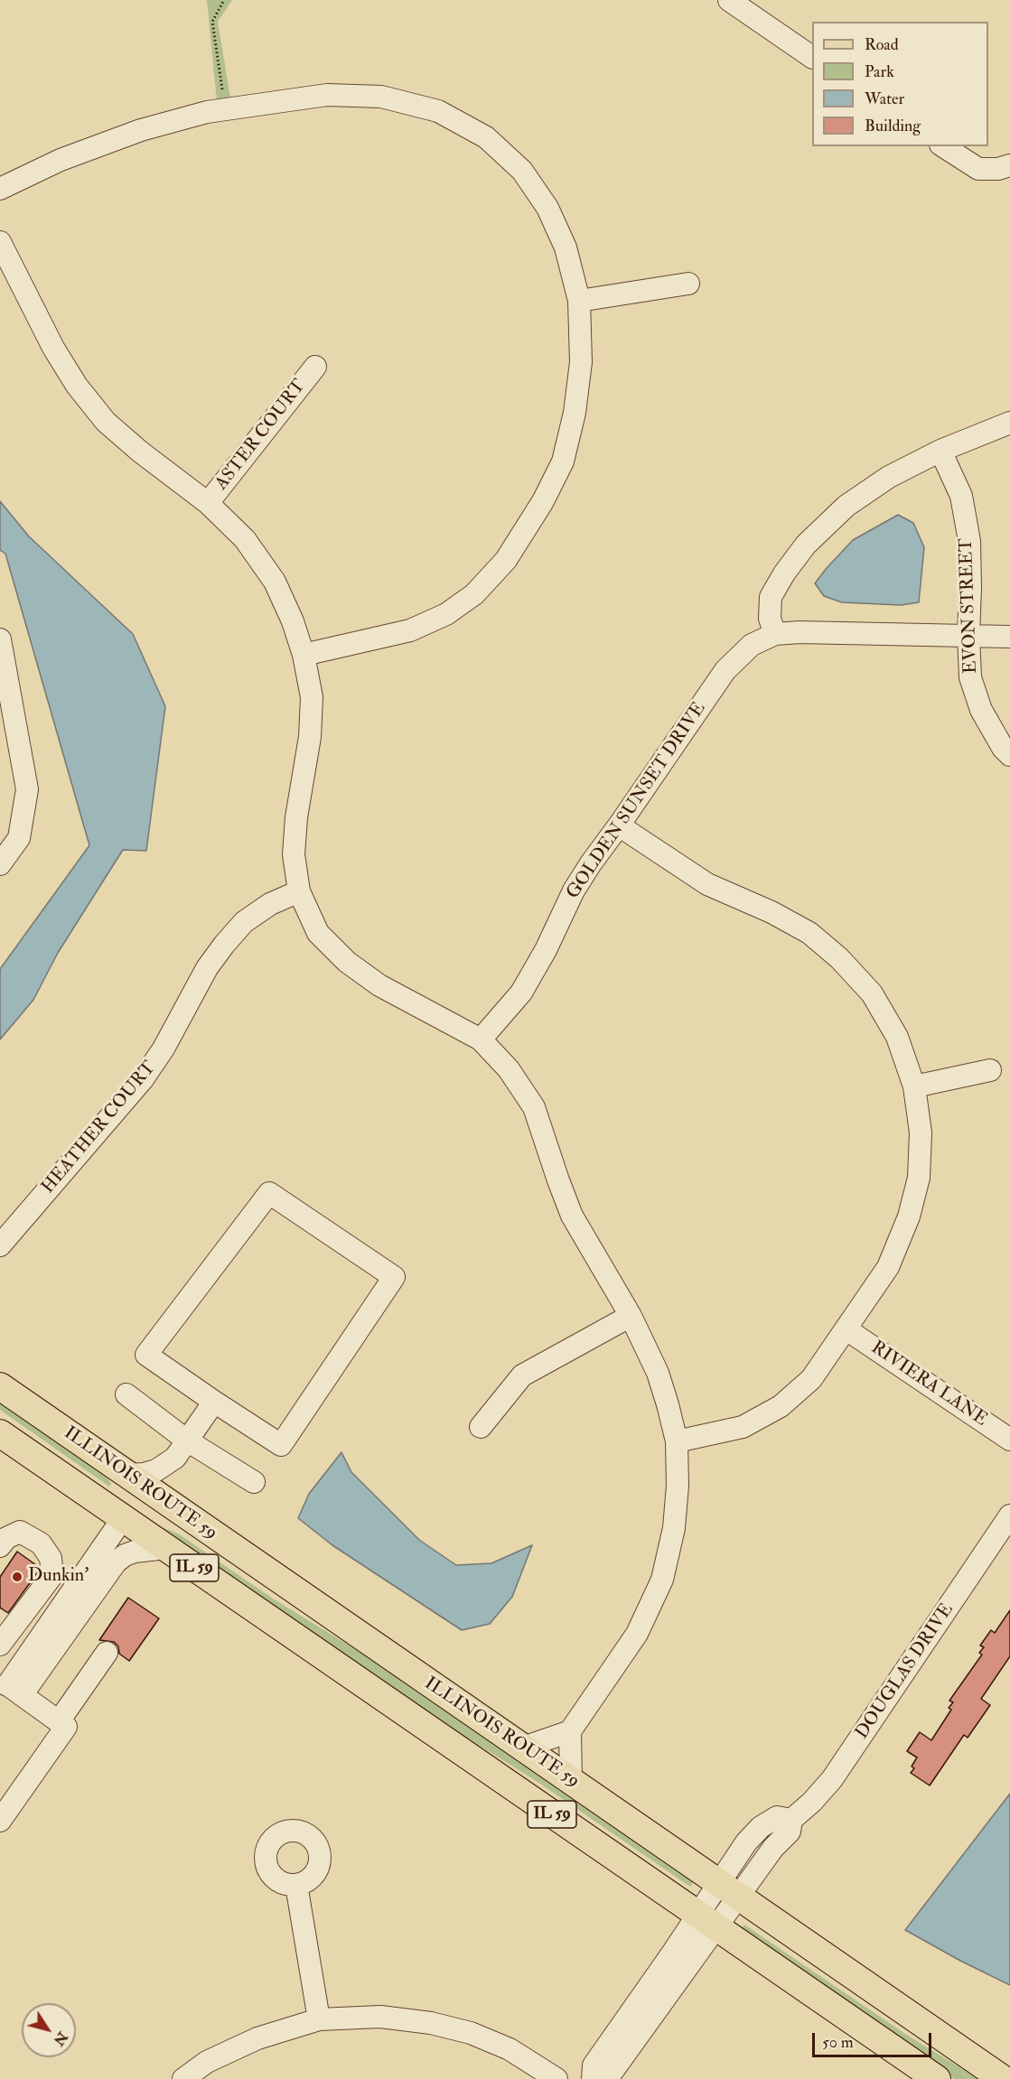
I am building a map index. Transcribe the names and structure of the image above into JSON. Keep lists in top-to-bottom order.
{
  "streets": {
    "main road": ["ILLINOIS ROUTE 59", "IL 59"],
    "street": [
      "ASTER COURT",
      "EVON STREET",
      "GOLDEN SUNSET DRIVE",
      "HEATHER COURT",
      "RIVIERA LANE",
      "DOUGLAS DRIVE"
    ]
  },
  "crossings": [
    ["EVON STREET", "GOLDEN SUNSET DRIVE"],
    ["ILLINOIS ROUTE 59", "DOUGLAS DRIVE"],
    ["IL 59", "DOUGLAS DRIVE"]
  ],
  "places": ["Dunkin'"],
  "legend": [
    "Road",
    "Park",
    "Water",
    "Building"
  ],
  "scale_bar": "50 m",
  "north": "bottom right"
}
